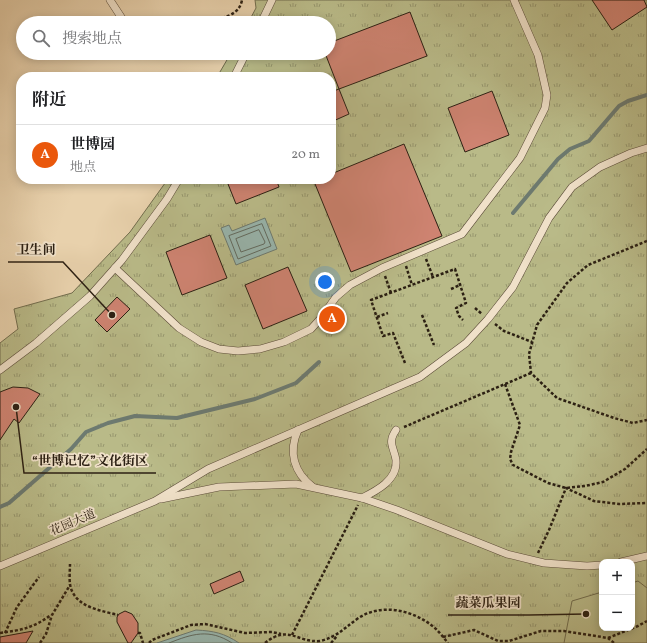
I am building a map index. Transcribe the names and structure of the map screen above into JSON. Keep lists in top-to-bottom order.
{
  "streets": {
    "lane": ["花园大道"]
  },
  "places": ["卫生间", "“世博记忆”文化街区", "蔬菜瓜果园"],
  "page": {
    "search": "搜索地点",
    "heading": "附近",
    "list": [
      {
        "mark": "A",
        "name": "世博园",
        "note": "地点",
        "value": "20 m"
      }
    ],
    "pins": "A",
    "map_buttons": ["+", "−"]
  }
}
